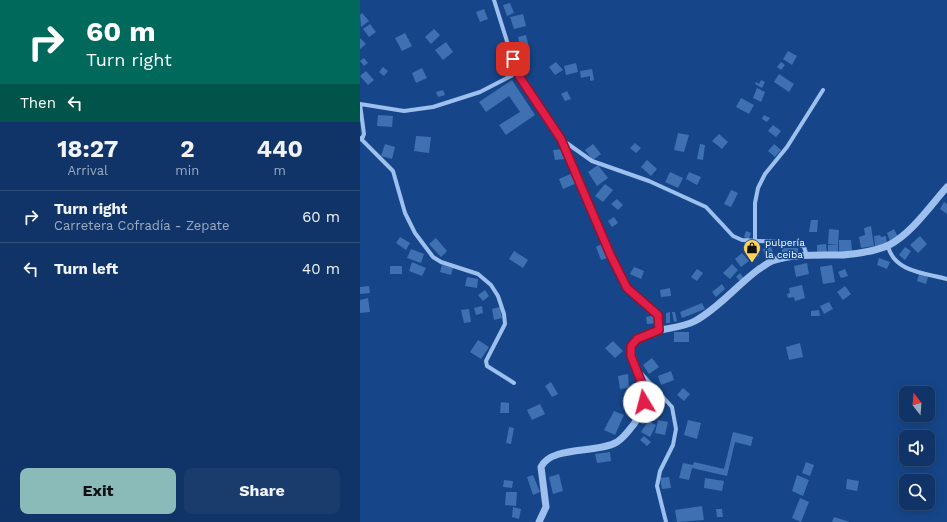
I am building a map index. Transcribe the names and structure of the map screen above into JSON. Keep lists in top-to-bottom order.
{
  "places": {
    "shop": ["pulpería la ceiba"]
  },
  "north": "top",
  "page": {
    "turn": ["60 m", "Turn right"],
    "then": "Then",
    "eta": [
      "18:27",
      "Arrival",
      "2",
      "min",
      "440",
      "m"
    ],
    "list": [
      {
        "name": "Turn right",
        "note": "Carretera Cofradía - Zepate",
        "value": "60 m"
      },
      {
        "name": "Turn left",
        "value": "40 m"
      }
    ],
    "buttons": ["Exit", "Share"]
  }
}
